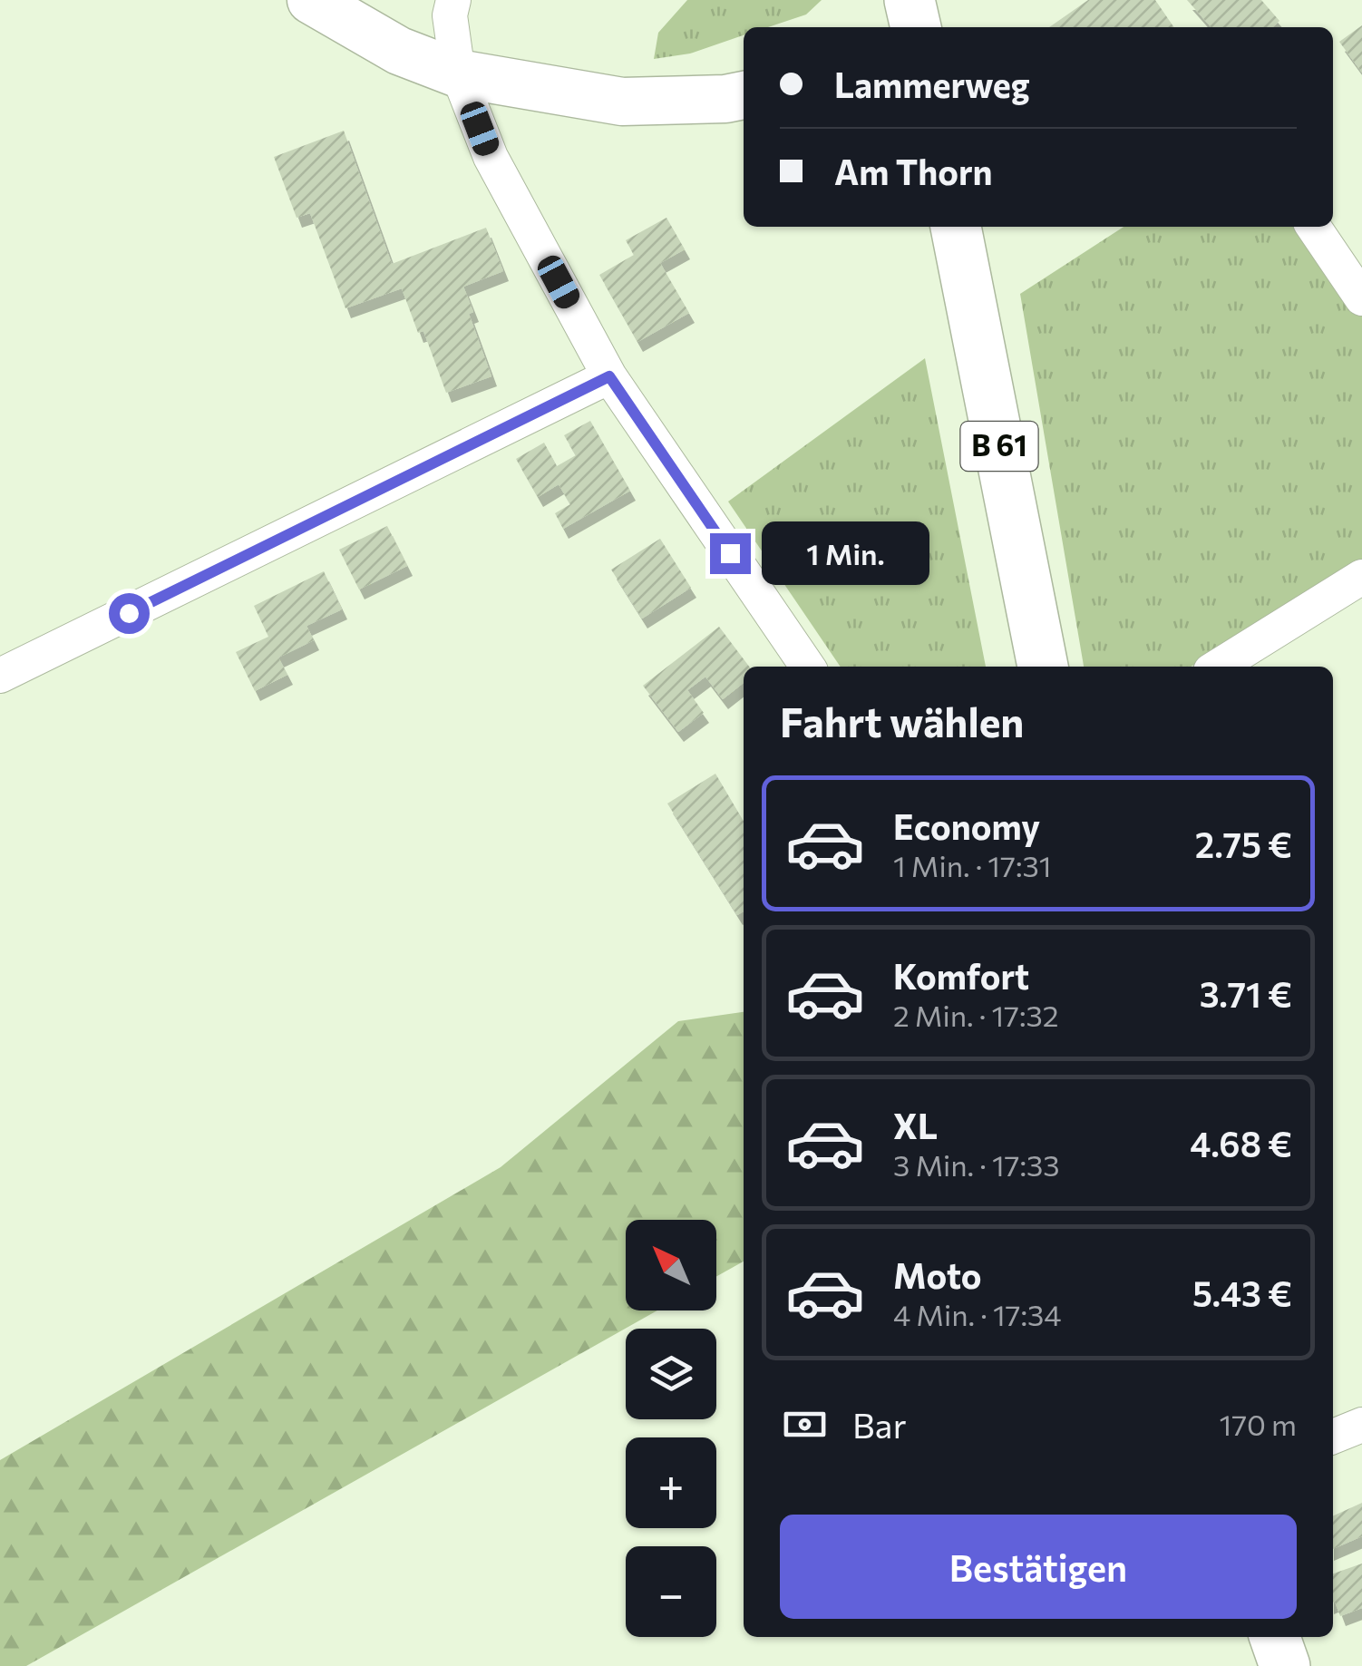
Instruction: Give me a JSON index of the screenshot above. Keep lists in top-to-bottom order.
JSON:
{
  "streets": {
    "main road": ["B 61"]
  },
  "north": "top left",
  "page": {
    "banner": ["Lammerweg", "Am Thorn"],
    "bubble": "1 Min.",
    "heading": "Fahrt wählen",
    "list": [
      {
        "name": "Economy",
        "note": "1 Min. · 17:31",
        "value": "2.75 €"
      },
      {
        "name": "Komfort",
        "note": "2 Min. · 17:32",
        "value": "3.71 €"
      },
      {
        "name": "XL",
        "note": "3 Min. · 17:33",
        "value": "4.68 €"
      },
      {
        "name": "Moto",
        "note": "4 Min. · 17:34",
        "value": "5.43 €"
      }
    ],
    "map_buttons": ["+", "−"],
    "pay": ["Bar", "170 m"],
    "buttons": "Bestätigen"
  }
}
